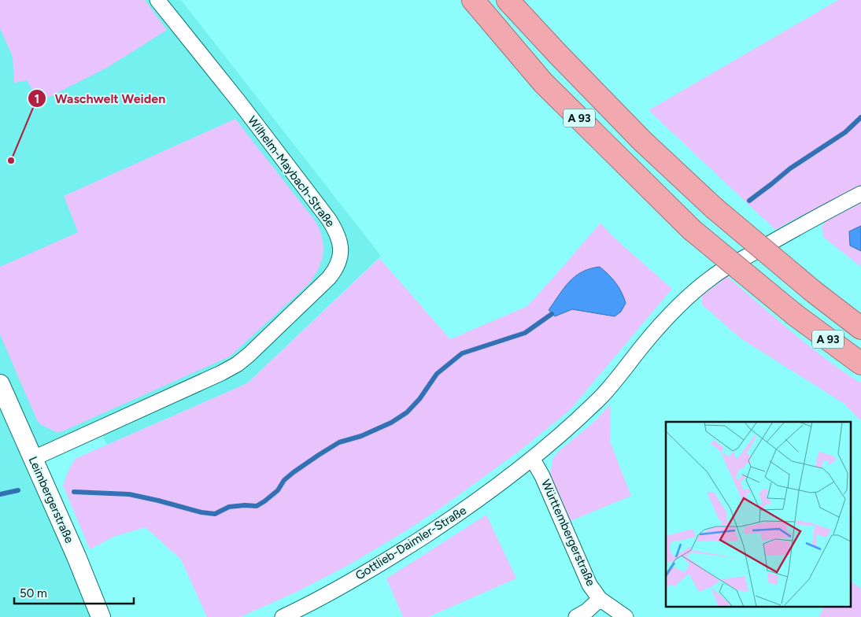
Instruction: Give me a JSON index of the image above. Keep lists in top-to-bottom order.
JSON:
{
  "streets": {
    "highway": ["A 93"],
    "street": [
      "Wilhelm-Maybach-Straße",
      "Leimbergerstraße",
      "Württembergerstraße",
      "Gottlieb-Daimler-Straße"
    ]
  },
  "crossings": [
    ["Wilhelm-Maybach-Straße", "Leimbergerstraße"],
    ["Württembergerstraße", "Gottlieb-Daimler-Straße"]
  ],
  "places": ["Waschwelt Weiden"],
  "scale_bar": "50 m"
}
